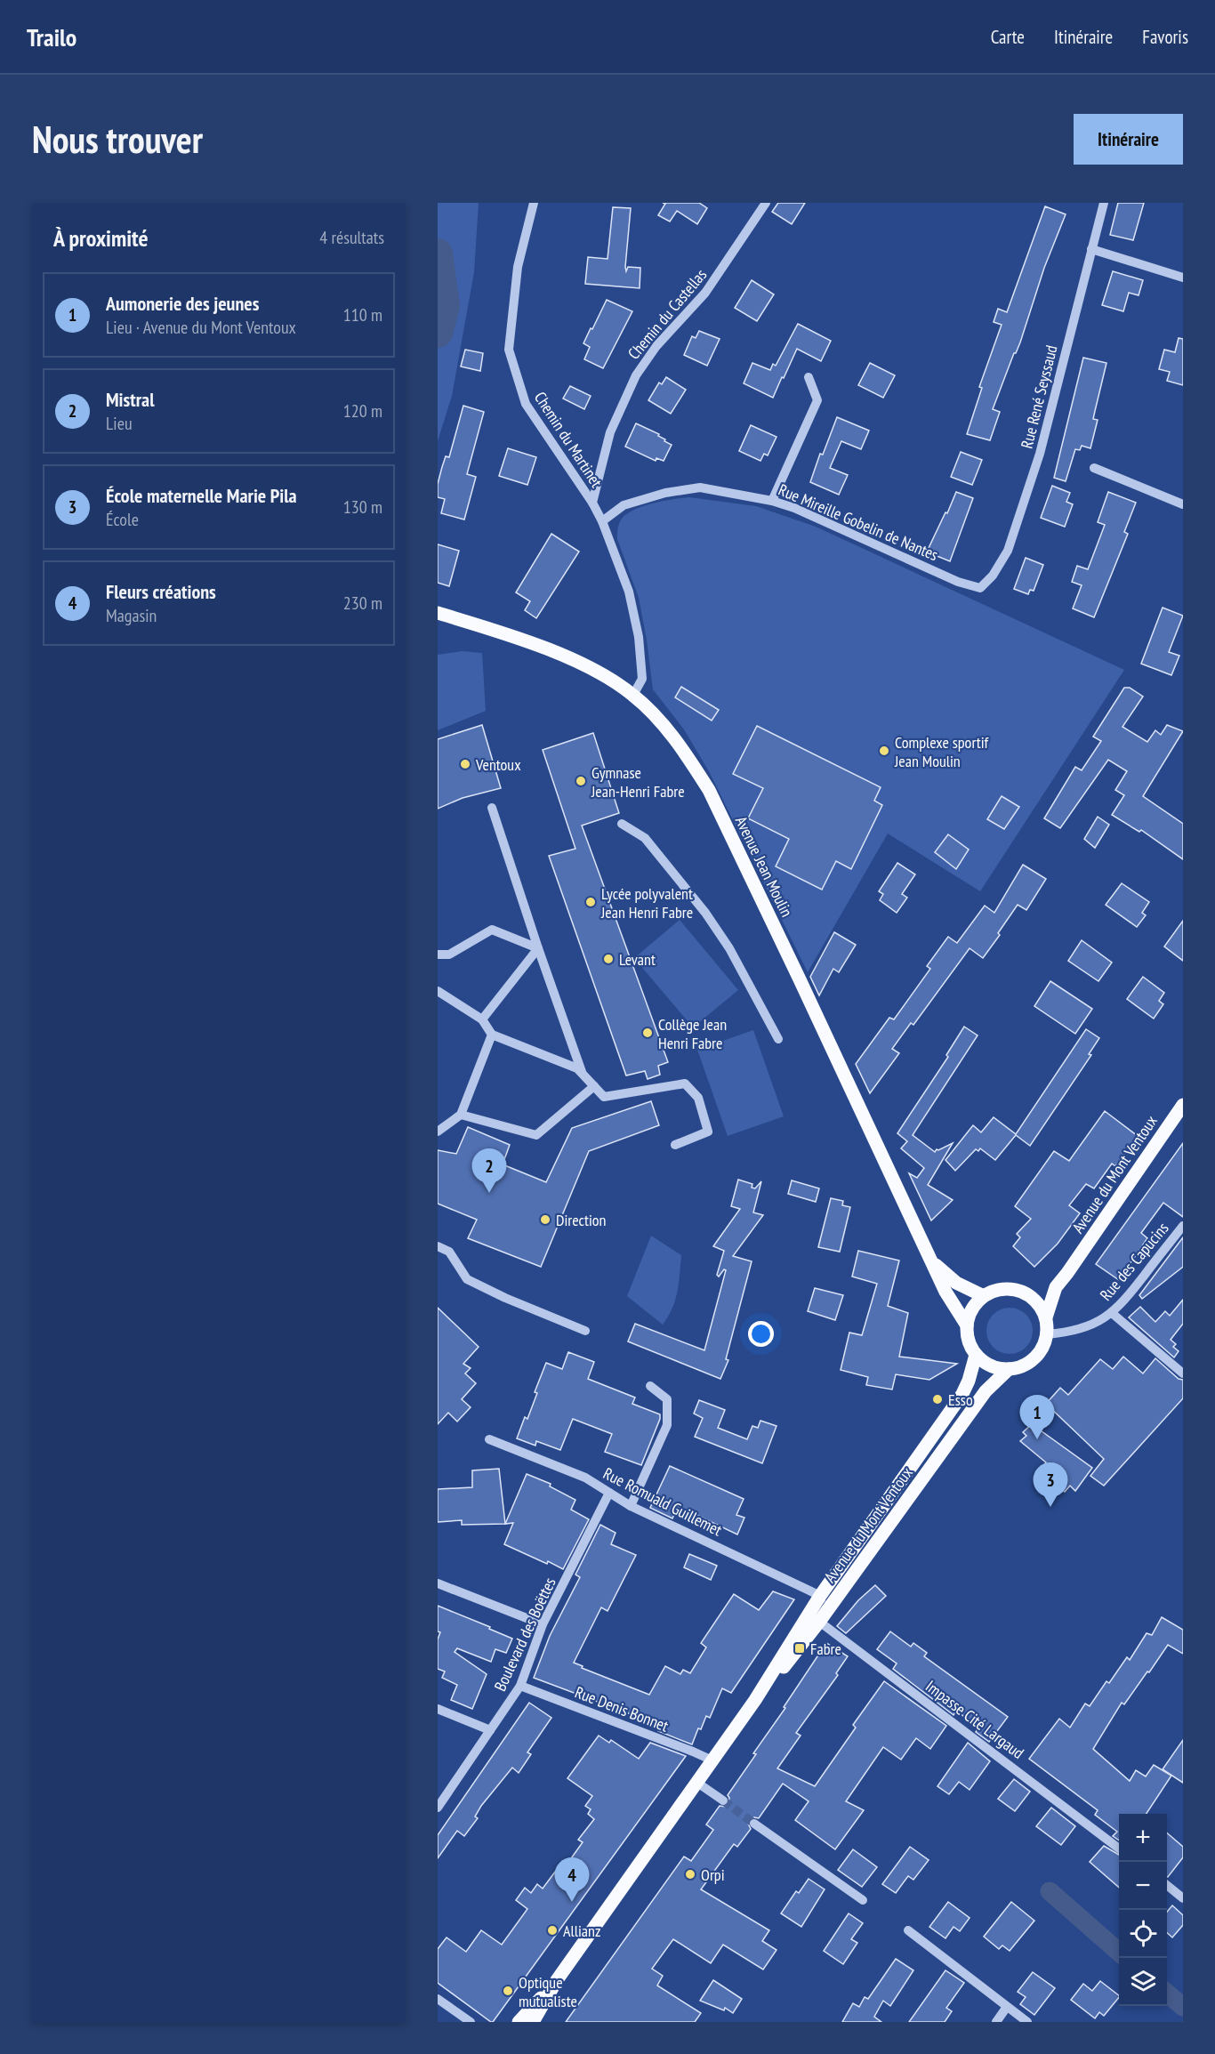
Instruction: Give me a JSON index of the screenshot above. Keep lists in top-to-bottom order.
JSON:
{
  "streets": {
    "main road": ["Avenue Jean Moulin", "Avenue du Mont Ventoux"],
    "street": [
      "Chemin du Castellas",
      "Rue René Seyssaud",
      "Chemin du Martinet",
      "Rue Mireille Gobelin de Nantes",
      "Rue des Capucins",
      "Rue Romuald Guillemet",
      "Boulevard des Boëttes",
      "Rue Denis Bonnet",
      "Impasse Cité Largaud"
    ]
  },
  "crossings": [
    ["Chemin du Castellas", "Chemin du Martinet"],
    ["Rue René Seyssaud", "Rue Mireille Gobelin de Nantes"],
    ["Avenue Jean Moulin", "Avenue du Mont Ventoux"],
    ["Avenue Jean Moulin", "Rue des Capucins"],
    ["Avenue du Mont Ventoux", "Rue des Capucins"],
    ["Avenue du Mont Ventoux", "Rue Romuald Guillemet"],
    ["Avenue du Mont Ventoux", "Rue Denis Bonnet"],
    ["Avenue du Mont Ventoux", "Impasse Cité Largaud"],
    ["Rue Romuald Guillemet", "Boulevard des Boëttes"],
    ["Boulevard des Boëttes", "Rue Denis Bonnet"]
  ],
  "places": {
    "other": [
      "Complexe sportif Jean Moulin",
      "Ventoux",
      "Gymnase Jean-Henri Fabre",
      "Lycée polyvalent Jean Henri Fabre",
      "Levant",
      "Collège Jean Henri Fabre",
      "Direction",
      "Esso",
      "Orpi",
      "Allianz",
      "Optique mutualiste"
    ],
    "transit": ["Fabre"]
  },
  "page": {
    "header": "Trailo",
    "nav": ["Carte", "Itinéraire", "Favoris"],
    "buttons": "Itinéraire",
    "title": "Nous trouver",
    "heading": ["À proximité", "4 résultats"],
    "list": [
      {
        "mark": "1",
        "name": "Aumonerie des jeunes",
        "note": "Lieu · Avenue du Mont Ventoux",
        "value": "110 m"
      },
      {
        "mark": "2",
        "name": "Mistral",
        "note": "Lieu",
        "value": "120 m"
      },
      {
        "mark": "3",
        "name": "École maternelle Marie Pila",
        "note": "École",
        "value": "130 m"
      },
      {
        "mark": "4",
        "name": "Fleurs créations",
        "note": "Magasin",
        "value": "230 m"
      }
    ],
    "pins": [
      "2",
      "1",
      "3",
      "4"
    ],
    "map_buttons": ["+", "−"]
  }
}
